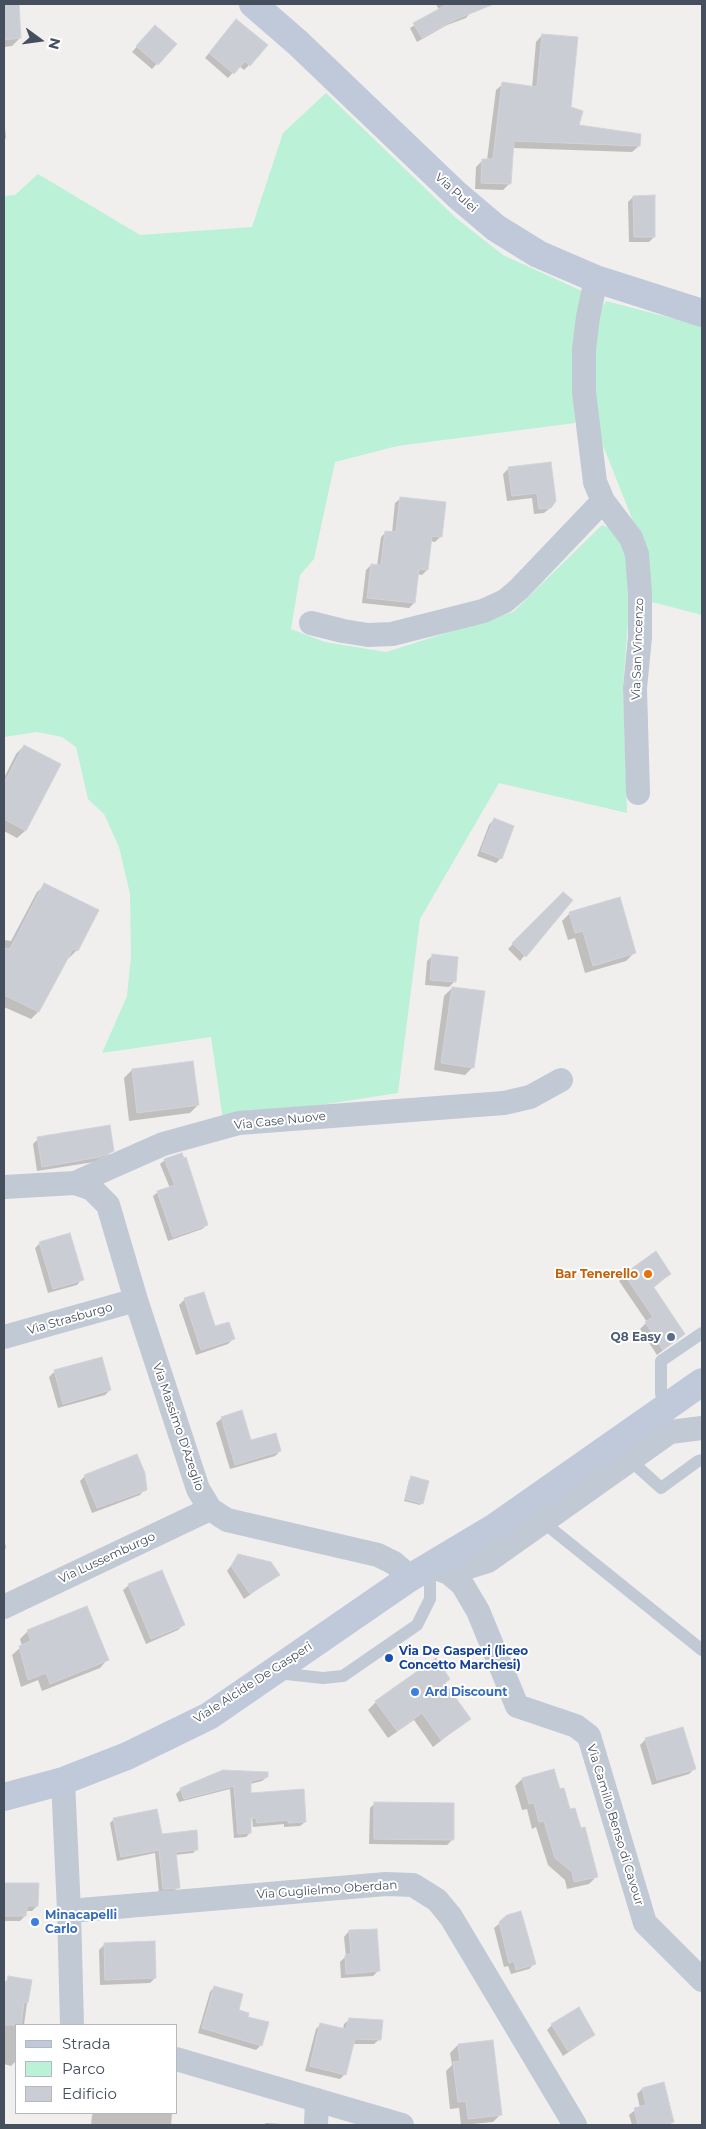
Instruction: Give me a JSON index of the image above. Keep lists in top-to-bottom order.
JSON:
{
  "streets": {
    "main road": ["Via Pulei", "Viale Alcide De Gasperi"],
    "street": [
      "Via San Vincenzo",
      "Via Case Nuove",
      "Via Strasburgo",
      "Via Massimo D'Azeglio",
      "Via Lussemburgo",
      "Via Camillo Benso di Cavour",
      "Via Guglielmo Oberdan"
    ]
  },
  "crossings": [
    ["Via Pulei", "Via San Vincenzo"],
    ["Via Case Nuove", "Via Massimo D'Azeglio"],
    ["Via Strasburgo", "Via Massimo D'Azeglio"],
    ["Via Massimo D'Azeglio", "Via Lussemburgo"],
    ["Viale Alcide De Gasperi", "Via Camillo Benso di Cavour"]
  ],
  "places": [
    "Bar Tenerello",
    "Q8 Easy",
    "Via De Gasperi (liceo Concetto Marchesi)",
    "Ard Discount",
    "Minacapelli Carlo"
  ],
  "legend": ["Strada", "Parco", "Edificio"],
  "north": "right"
}
